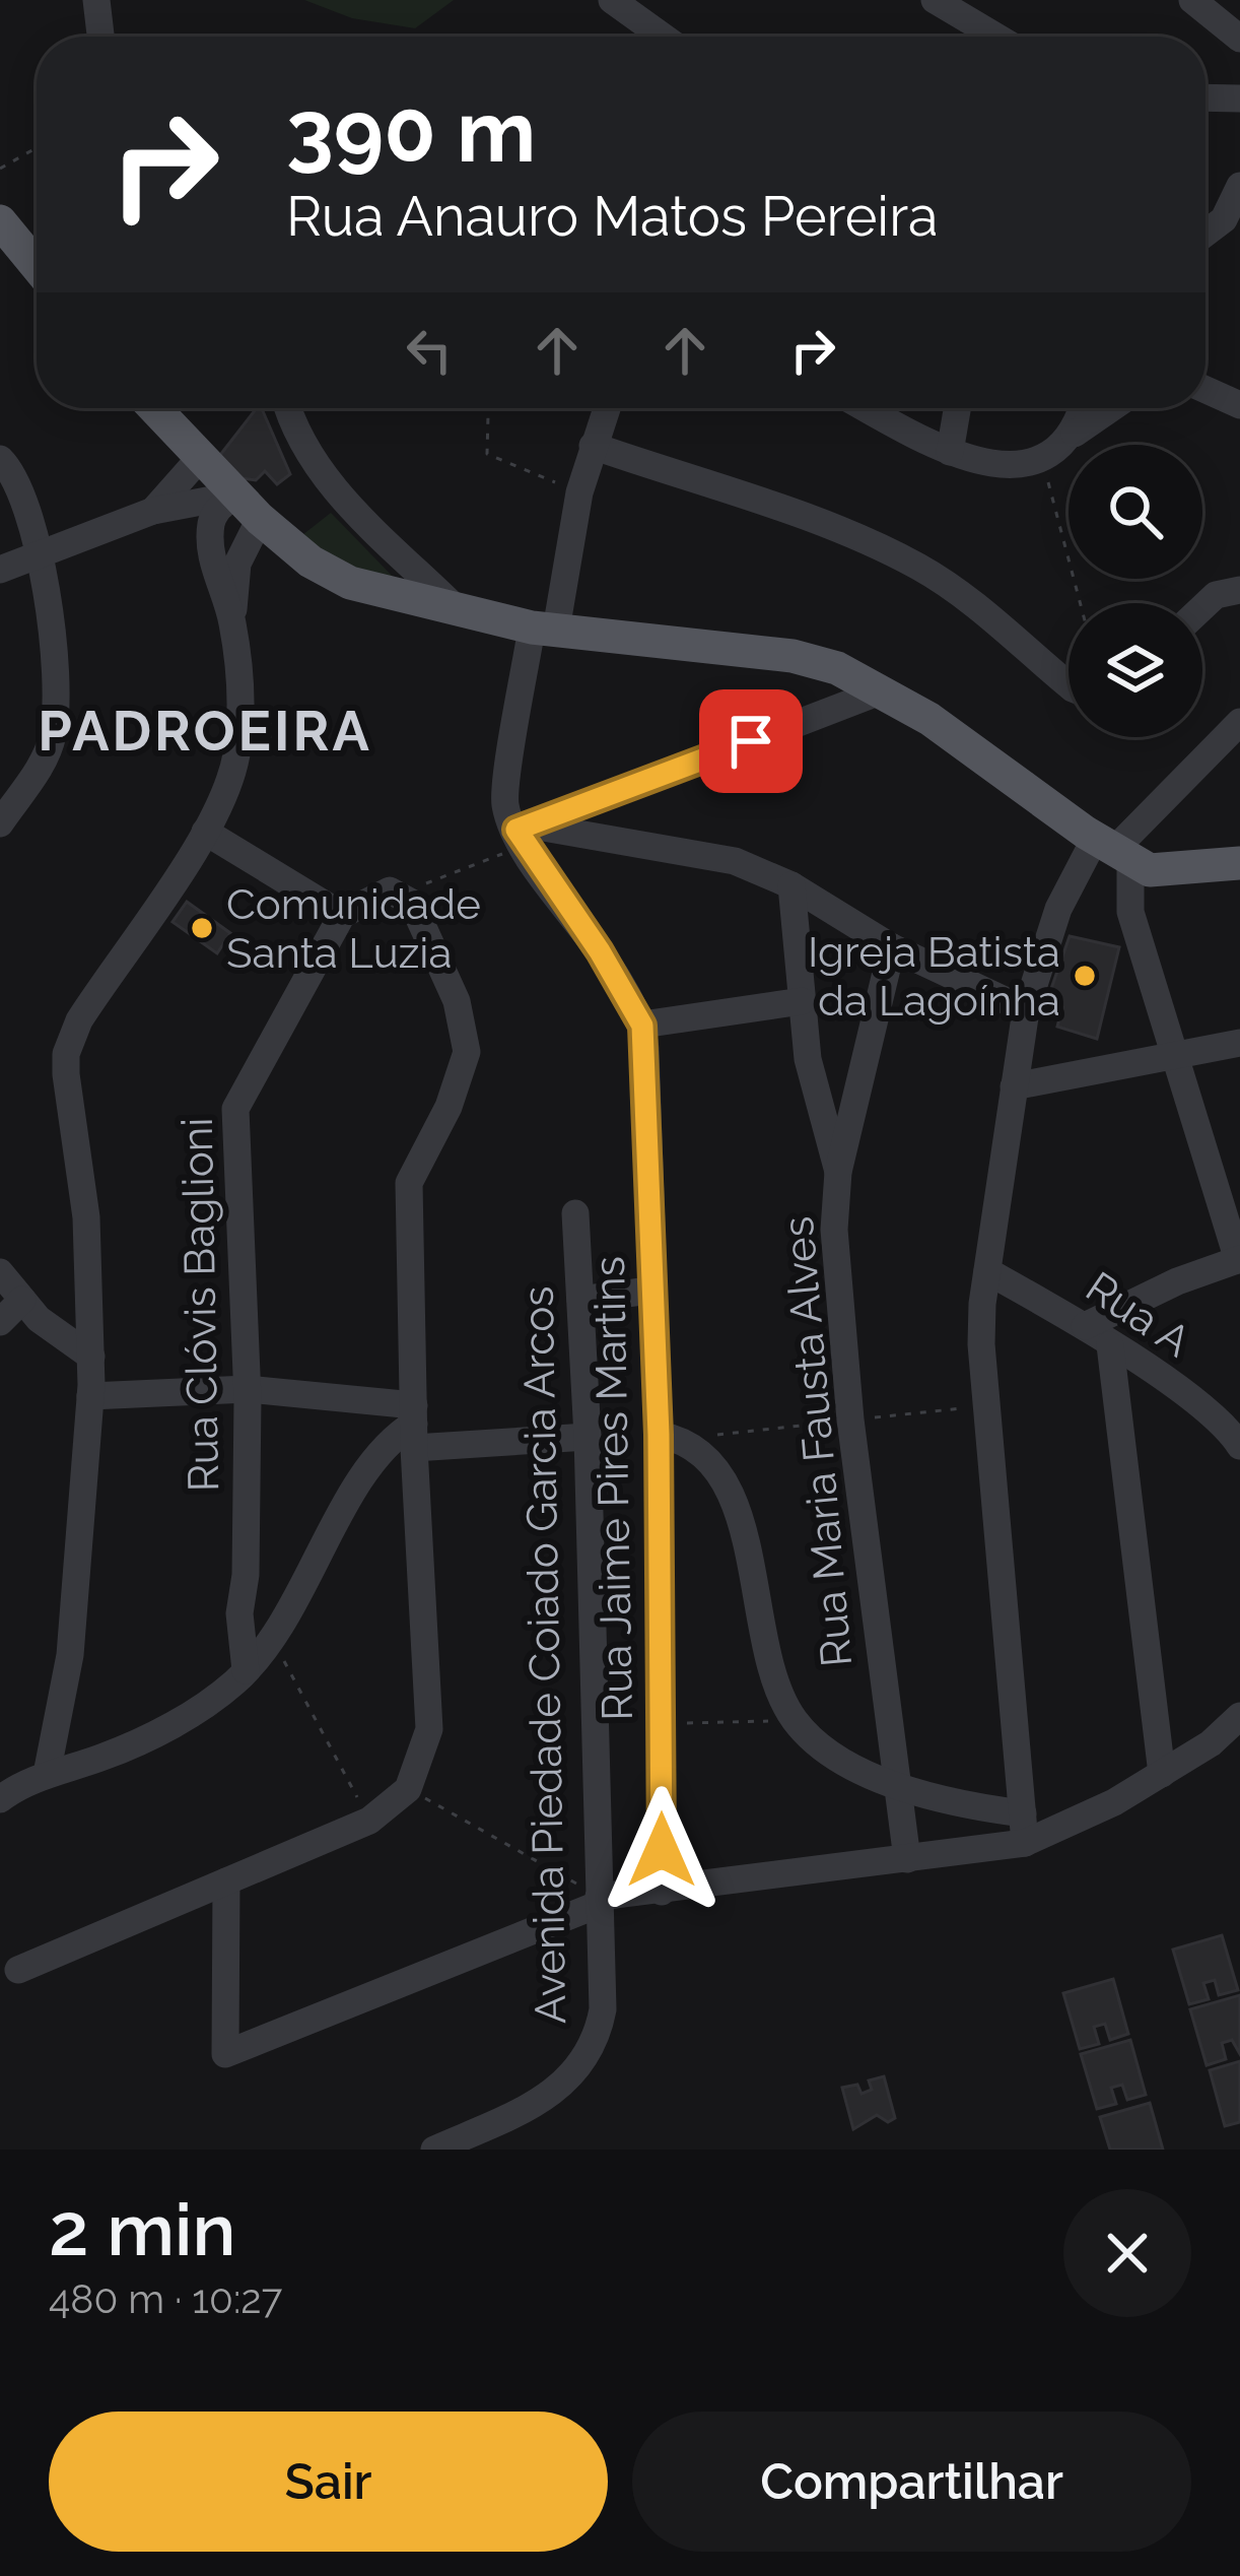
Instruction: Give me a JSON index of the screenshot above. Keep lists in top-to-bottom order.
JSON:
{
  "streets": {
    "street": [
      "Rua Clóvis Baglioni",
      "Rua A",
      "Rua Maria Fausta Alves",
      "Rua Jaime Pires Martins",
      "Avenida Piedade Coiado Garcia Arcos"
    ]
  },
  "districts": ["PADROEIRA"],
  "places": ["Comunidade Santa Luzia", "Igreja Batista da Lagoínha"],
  "page": {
    "turn": ["390 m", "Rua Anauro Matos Pereira"],
    "heading": ["2 min", "480 m · 10:27"],
    "buttons": ["Sair", "Compartilhar"]
  }
}
